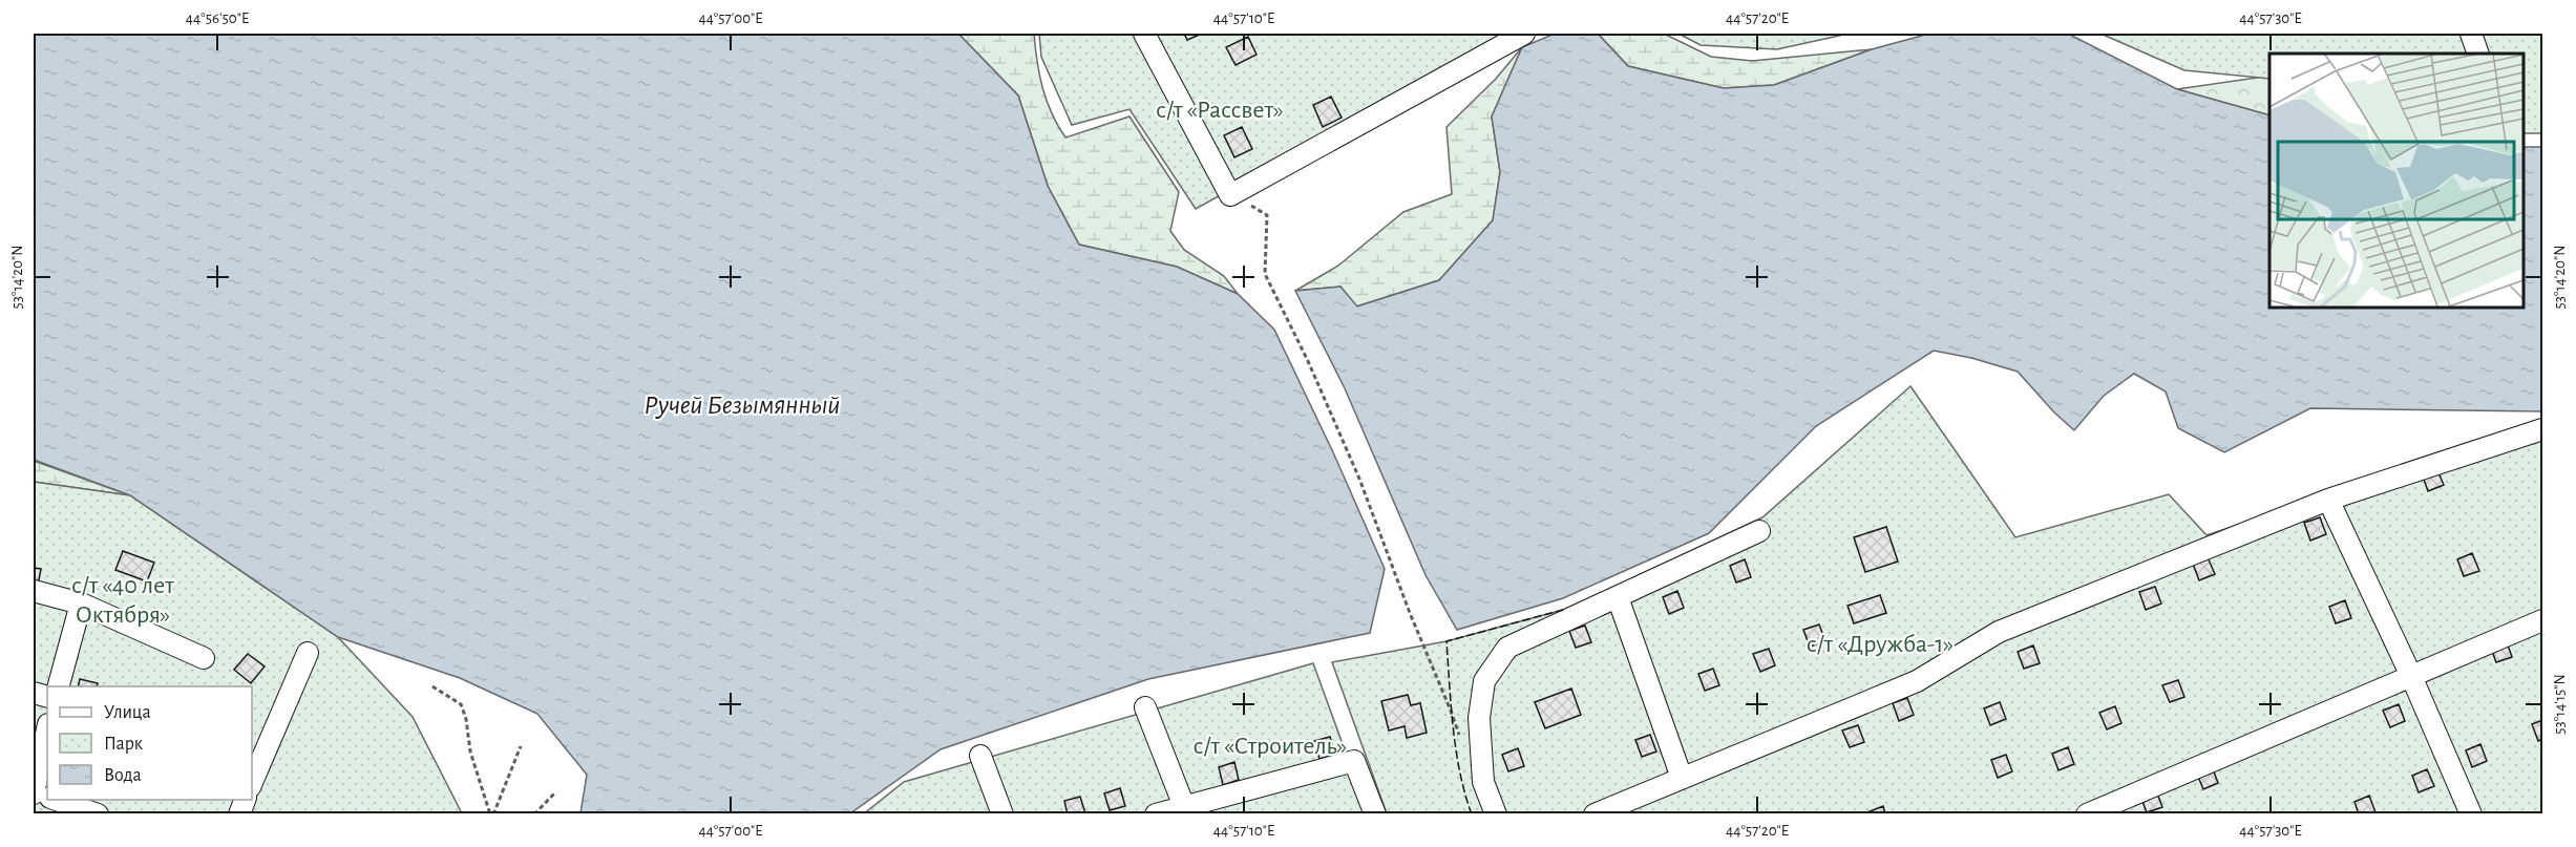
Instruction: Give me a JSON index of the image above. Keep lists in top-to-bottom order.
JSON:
{
  "water": ["Ручей Безымянный"],
  "parks": [
    "с/т «Рассвет»",
    "с/т «40 лет Октября»",
    "с/т «Дружба-1»",
    "с/т «Строитель»"
  ],
  "legend": ["Улица", "Парк", "Вода"],
  "coordinates": [
    "44°56'50\"E",
    "44°57'00\"E",
    "44°57'10\"E",
    "44°57'20\"E",
    "44°57'30\"E",
    "53°14'20\"N",
    "53°14'15\"N"
  ]
}
